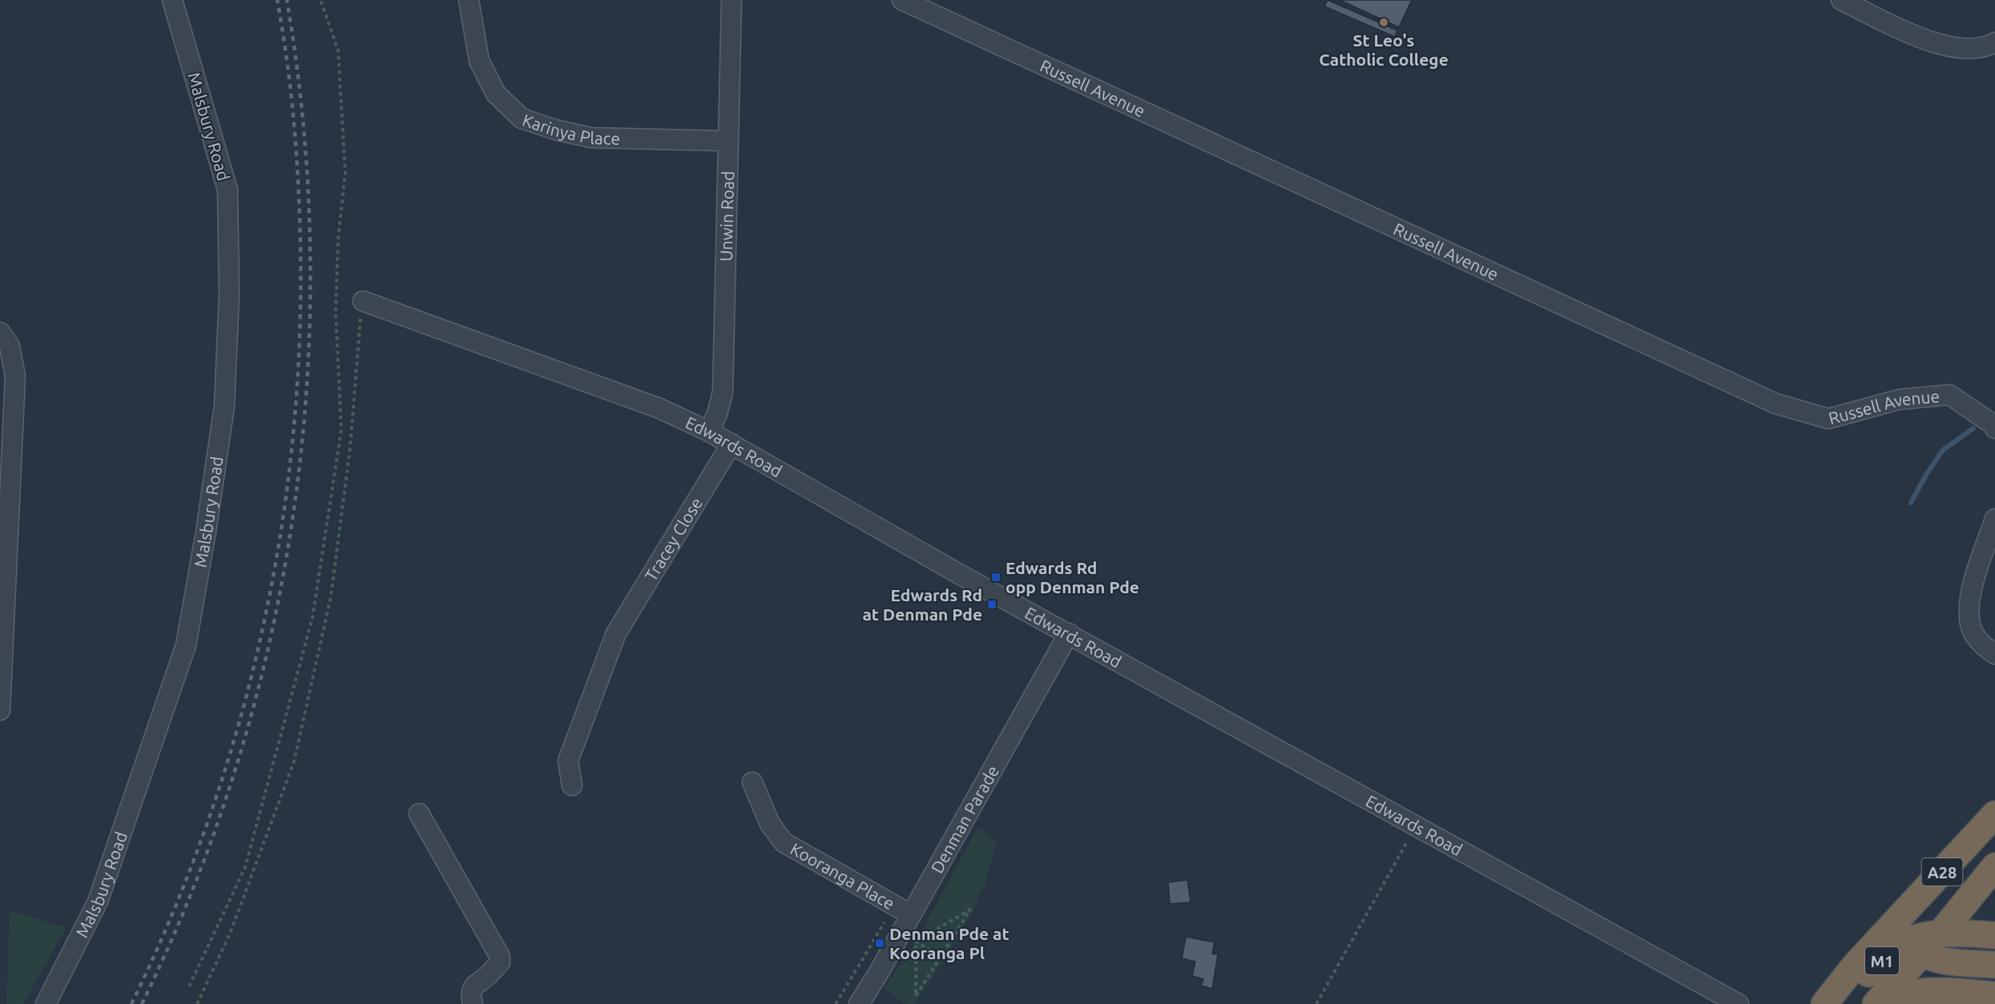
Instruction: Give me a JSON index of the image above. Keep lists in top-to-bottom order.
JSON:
{
  "streets": {
    "highway": ["A28", "M1"],
    "street": [
      "Russell Avenue",
      "Karinya Place",
      "Malsbury Road",
      "Unwin Road",
      "Edwards Road",
      "Tracey Close",
      "Denman Parade",
      "Kooranga Place"
    ]
  },
  "crossings": [
    ["Karinya Place", "Unwin Road"],
    ["Unwin Road", "Edwards Road"],
    ["Edwards Road", "Tracey Close"],
    ["Edwards Road", "Denman Parade"],
    ["Denman Parade", "Kooranga Place"],
    ["A28", "M1"]
  ],
  "places": {
    "other": ["St Leo's Catholic College"],
    "transit": ["Edwards Rd opp Denman Pde", "Edwards Rd at Denman Pde", "Denman Pde at Kooranga Pl"]
  }
}
